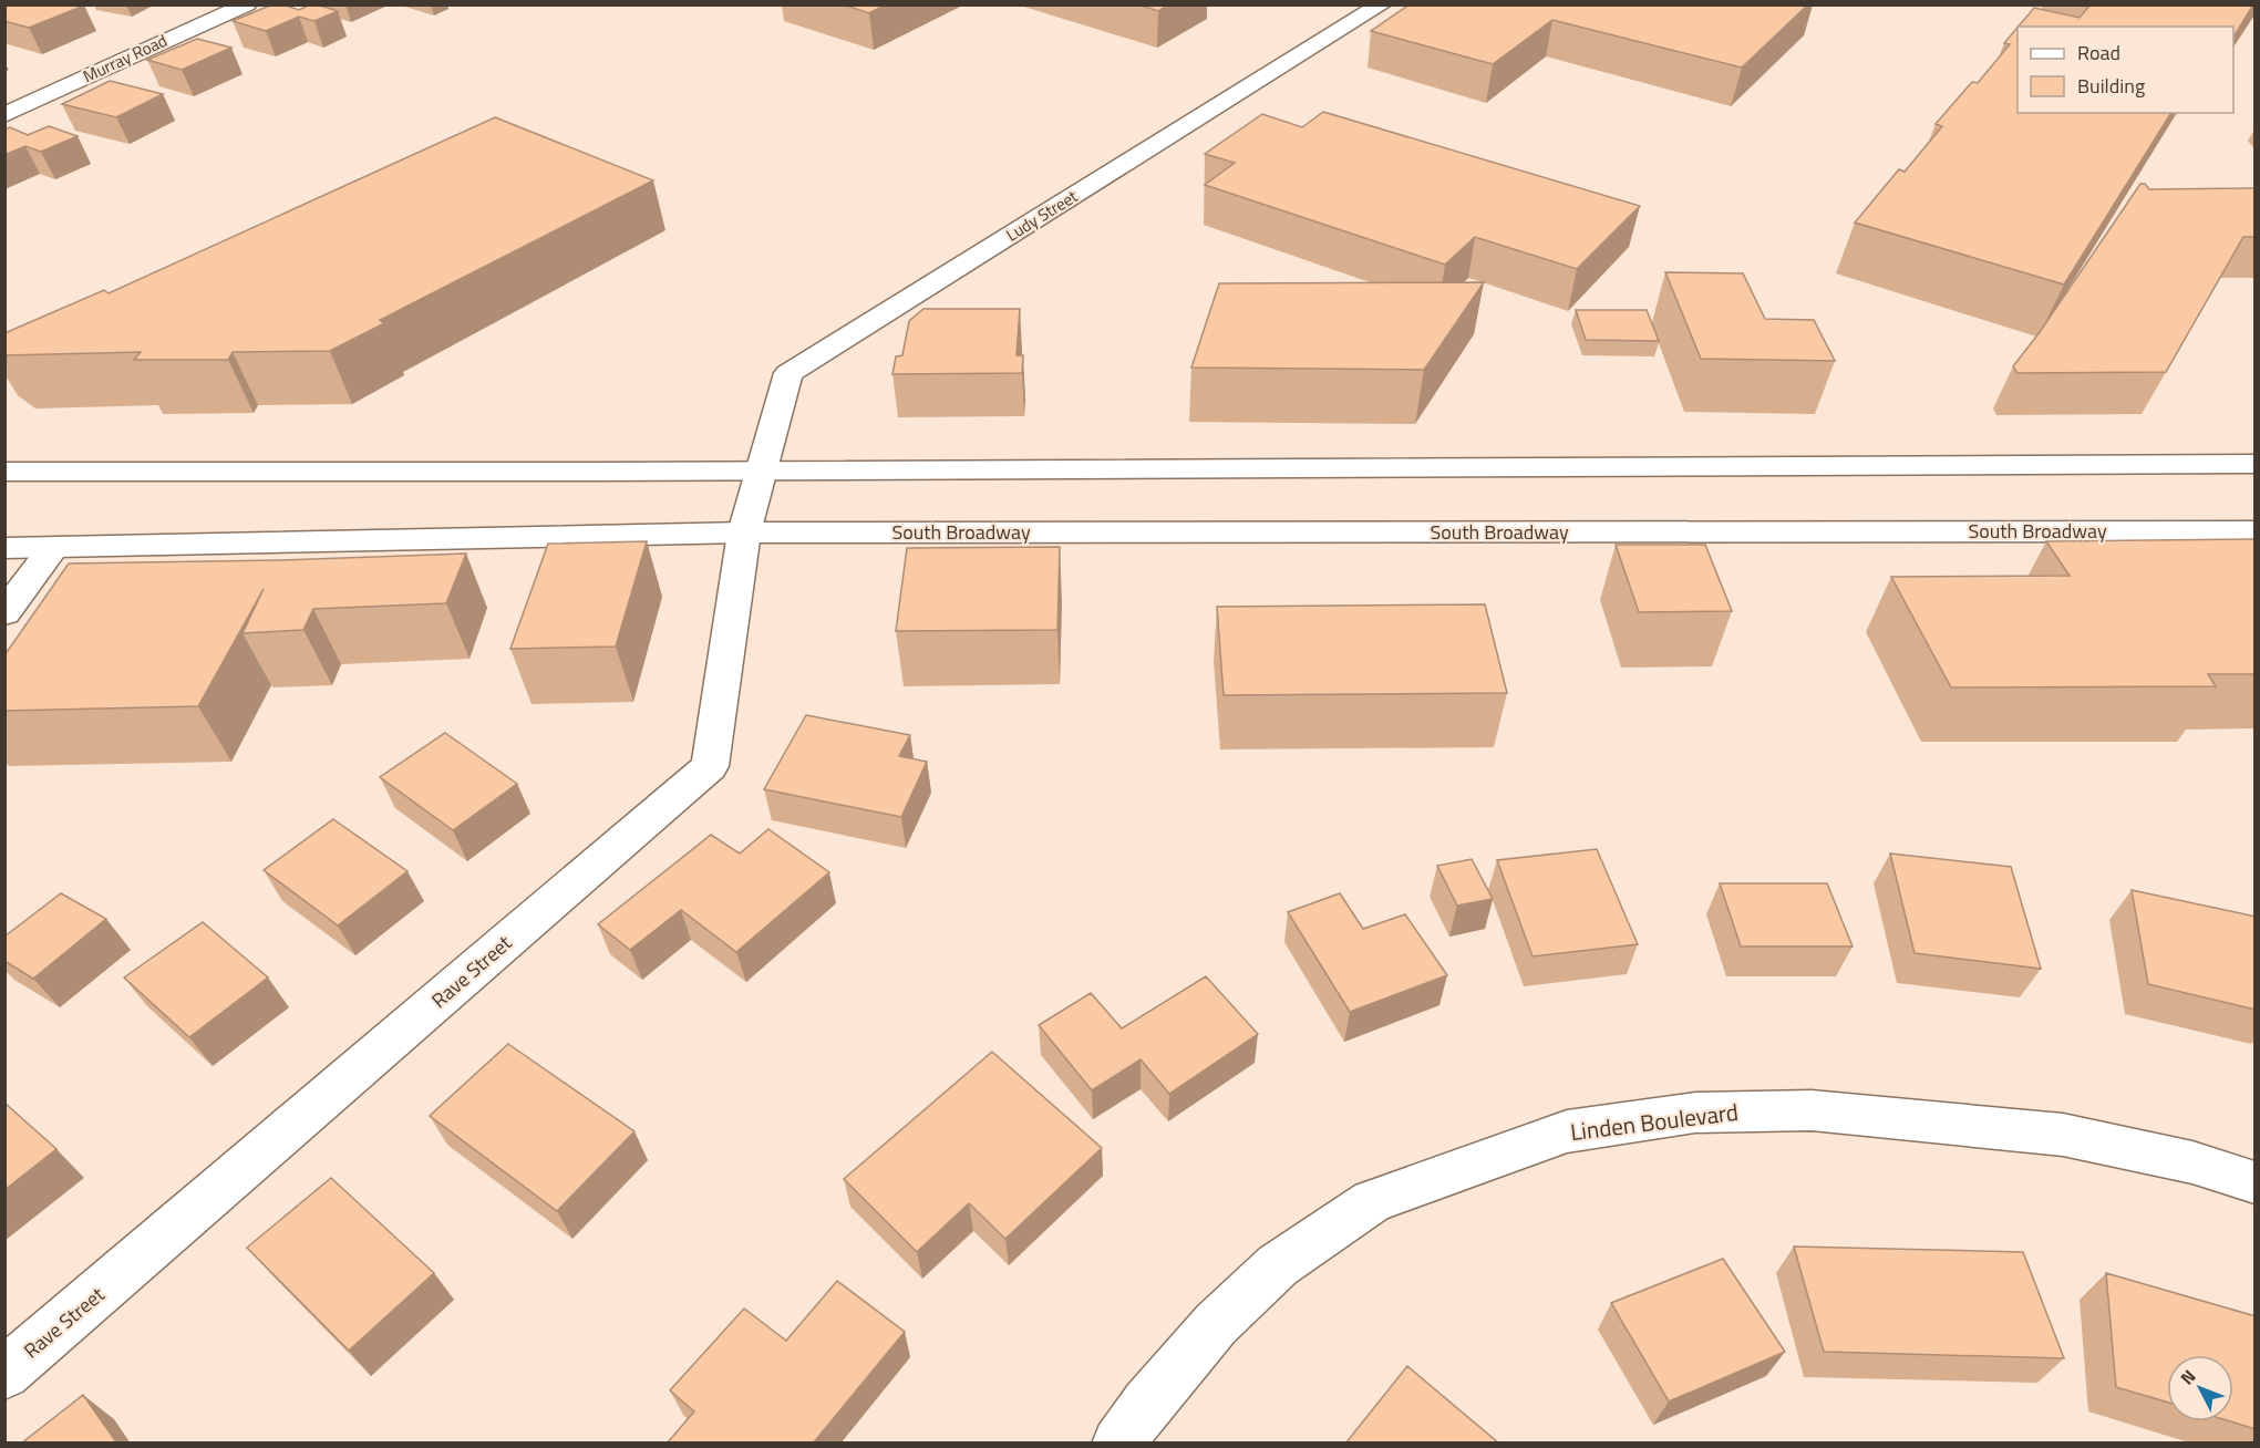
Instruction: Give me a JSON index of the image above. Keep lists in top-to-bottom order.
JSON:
{
  "streets": {
    "main road": [
      "Murray Road",
      "Ludy Street",
      "South Broadway",
      "Rave Street",
      "Linden Boulevard"
    ]
  },
  "crossings": [
    ["Ludy Street", "Rave Street"],
    ["South Broadway", "Rave Street"]
  ],
  "legend": ["Road", "Building"],
  "north": "top left"
}
